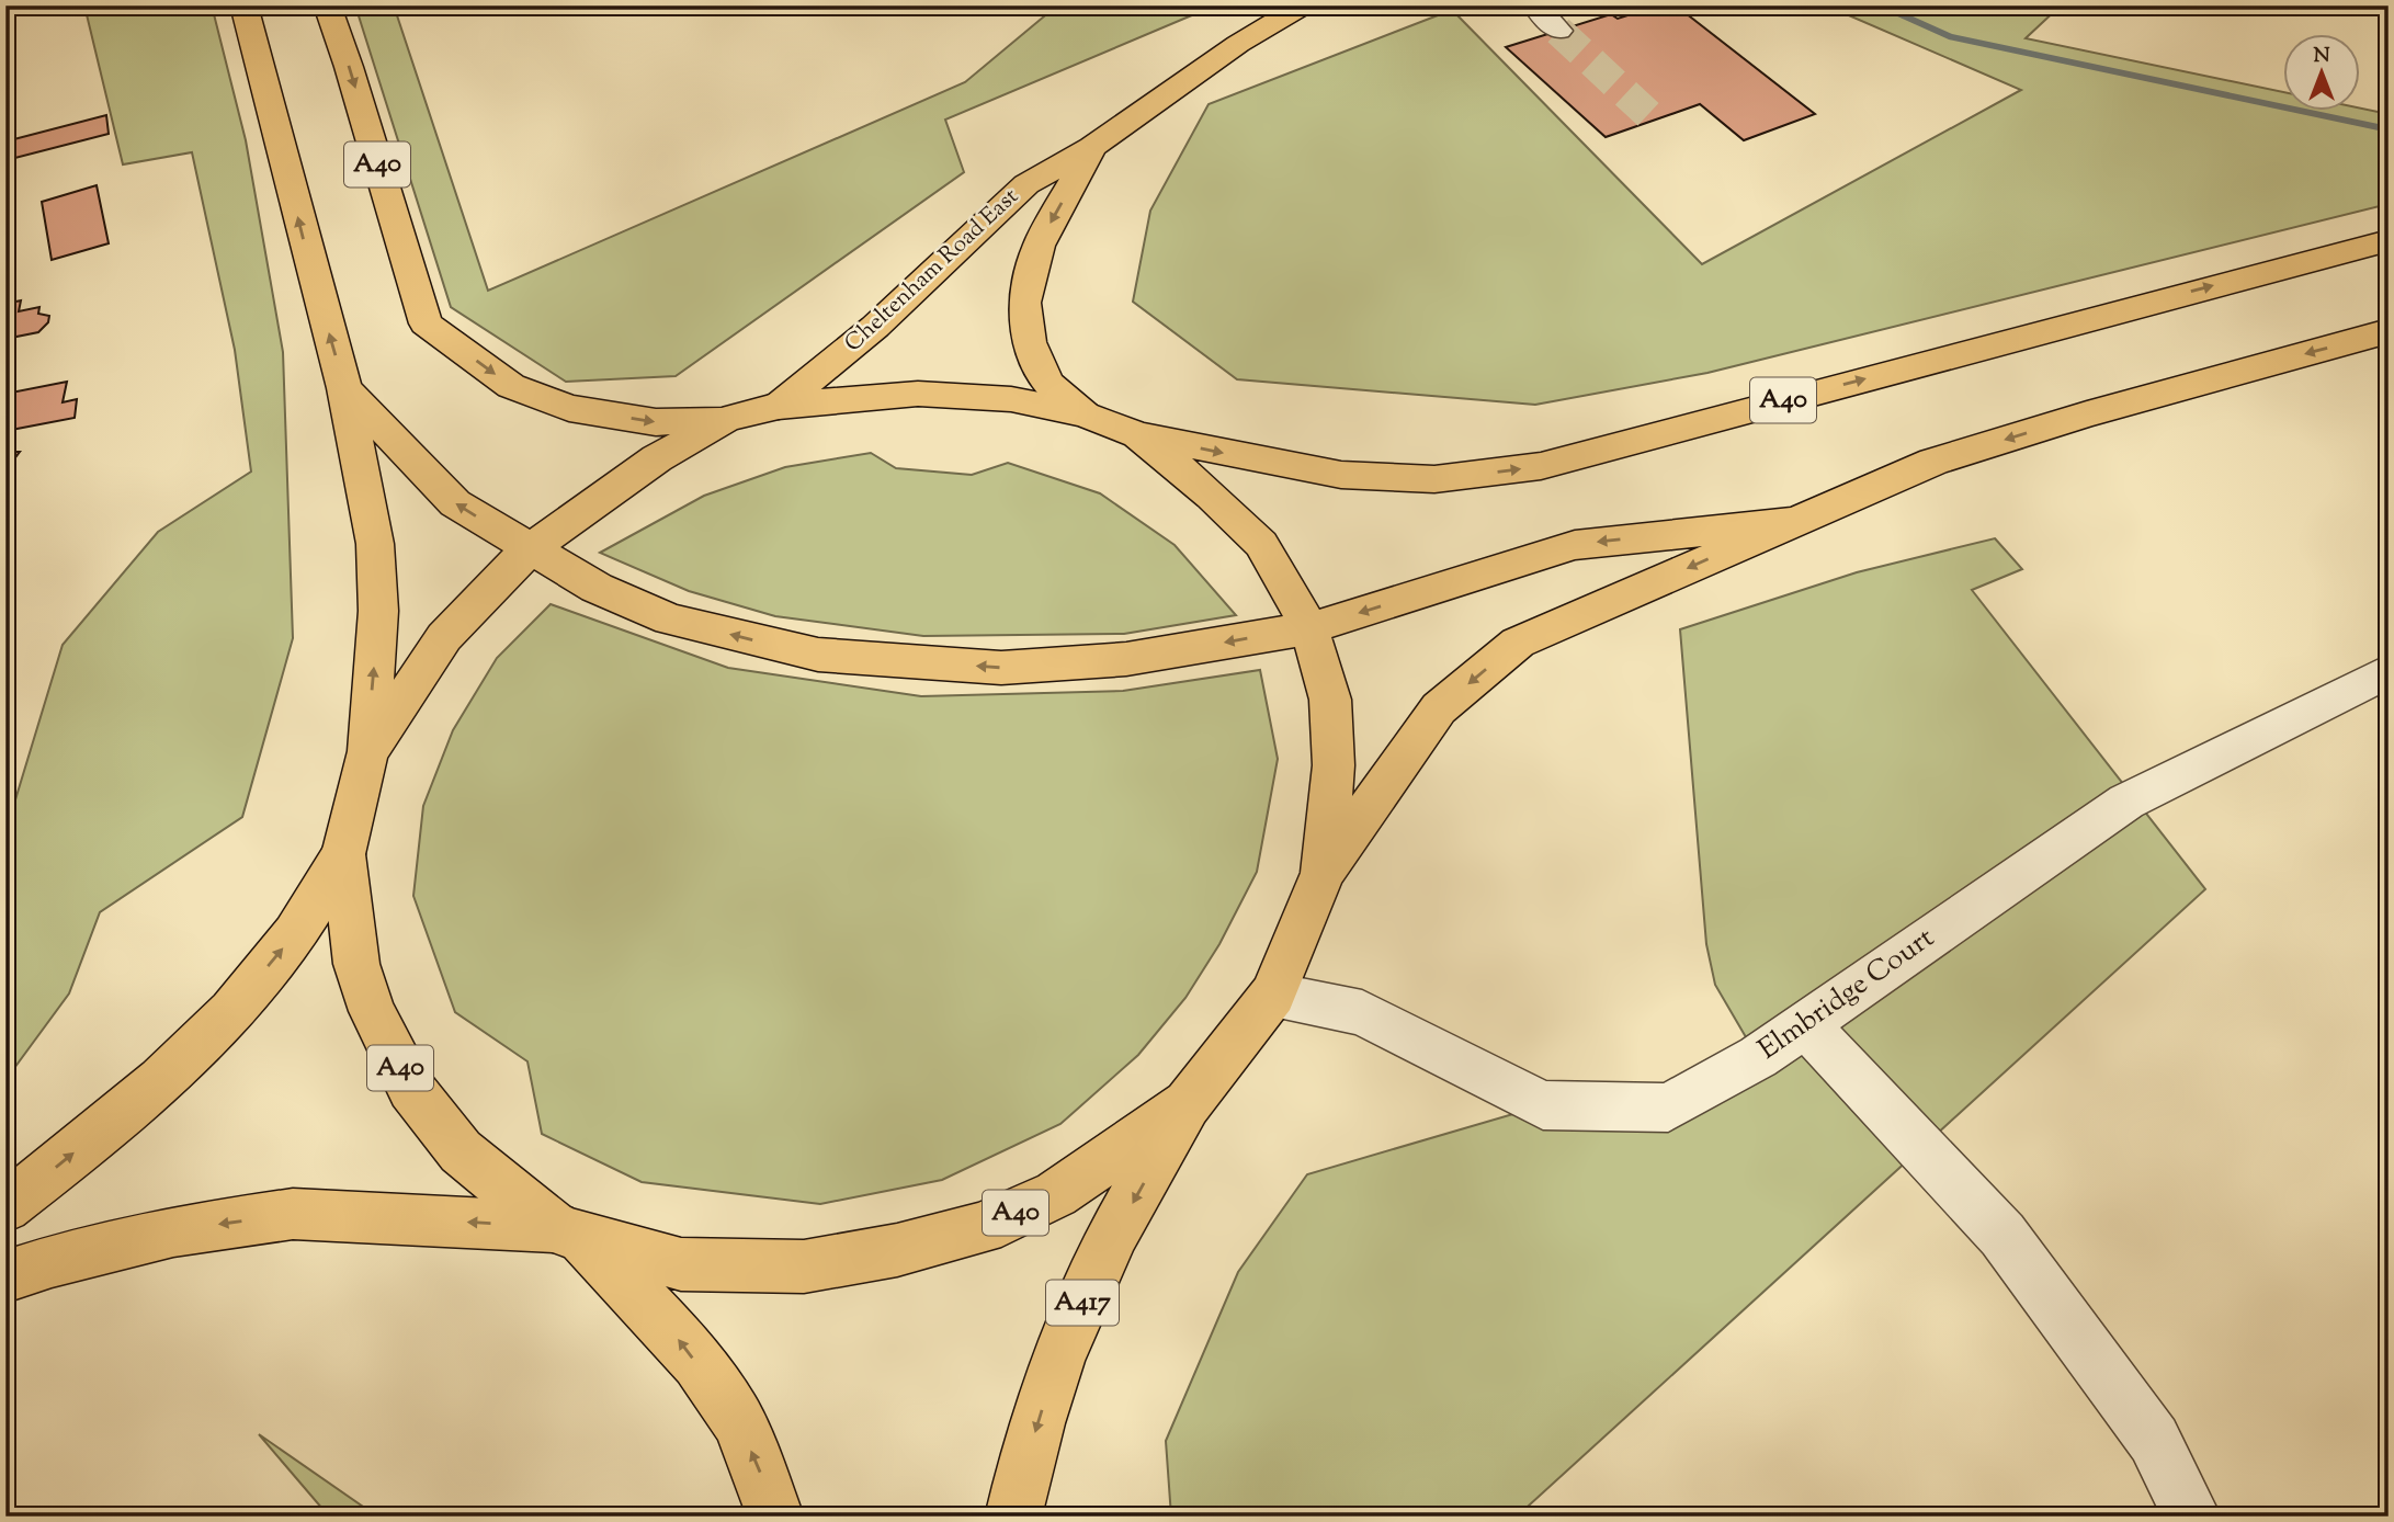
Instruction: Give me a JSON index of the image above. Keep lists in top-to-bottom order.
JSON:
{
  "streets": {
    "main road": ["A40", "Cheltenham Road East", "A417"],
    "street": ["Elmbridge Court"]
  },
  "crossings": [
    ["A40", "Cheltenham Road East"],
    ["A40", "Elmbridge Court"],
    ["A40", "A417"]
  ],
  "north": "top"
}
